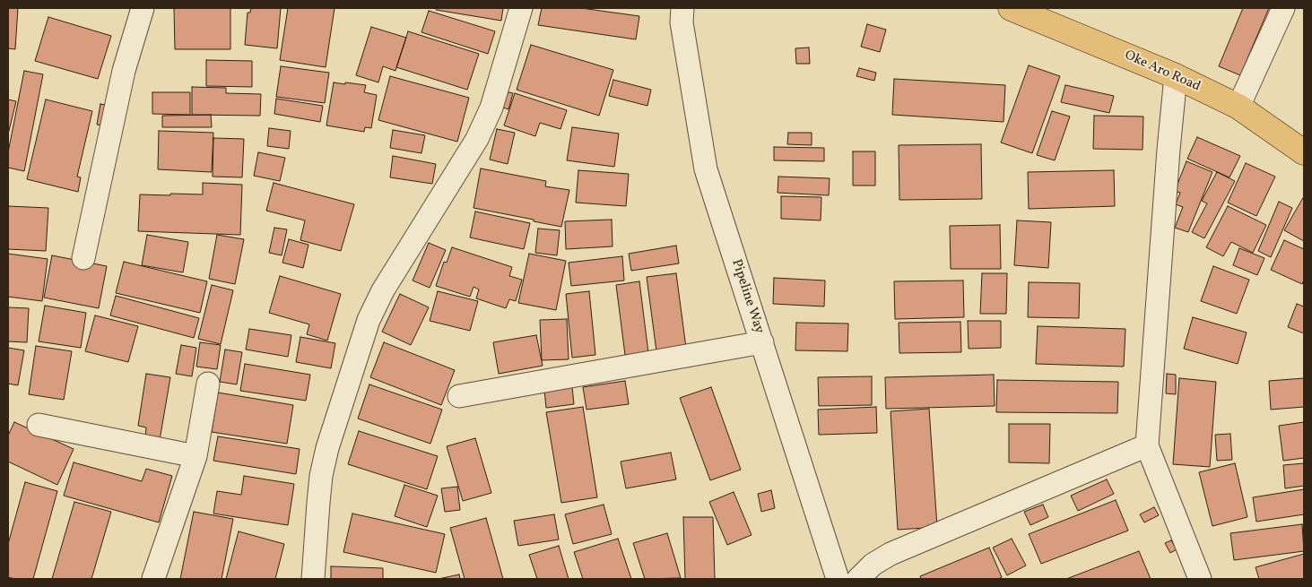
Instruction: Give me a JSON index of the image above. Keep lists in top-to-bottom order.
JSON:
{
  "streets": {
    "main road": ["Oke Aro Road"],
    "street": ["Pipeline Way"]
  }
}
